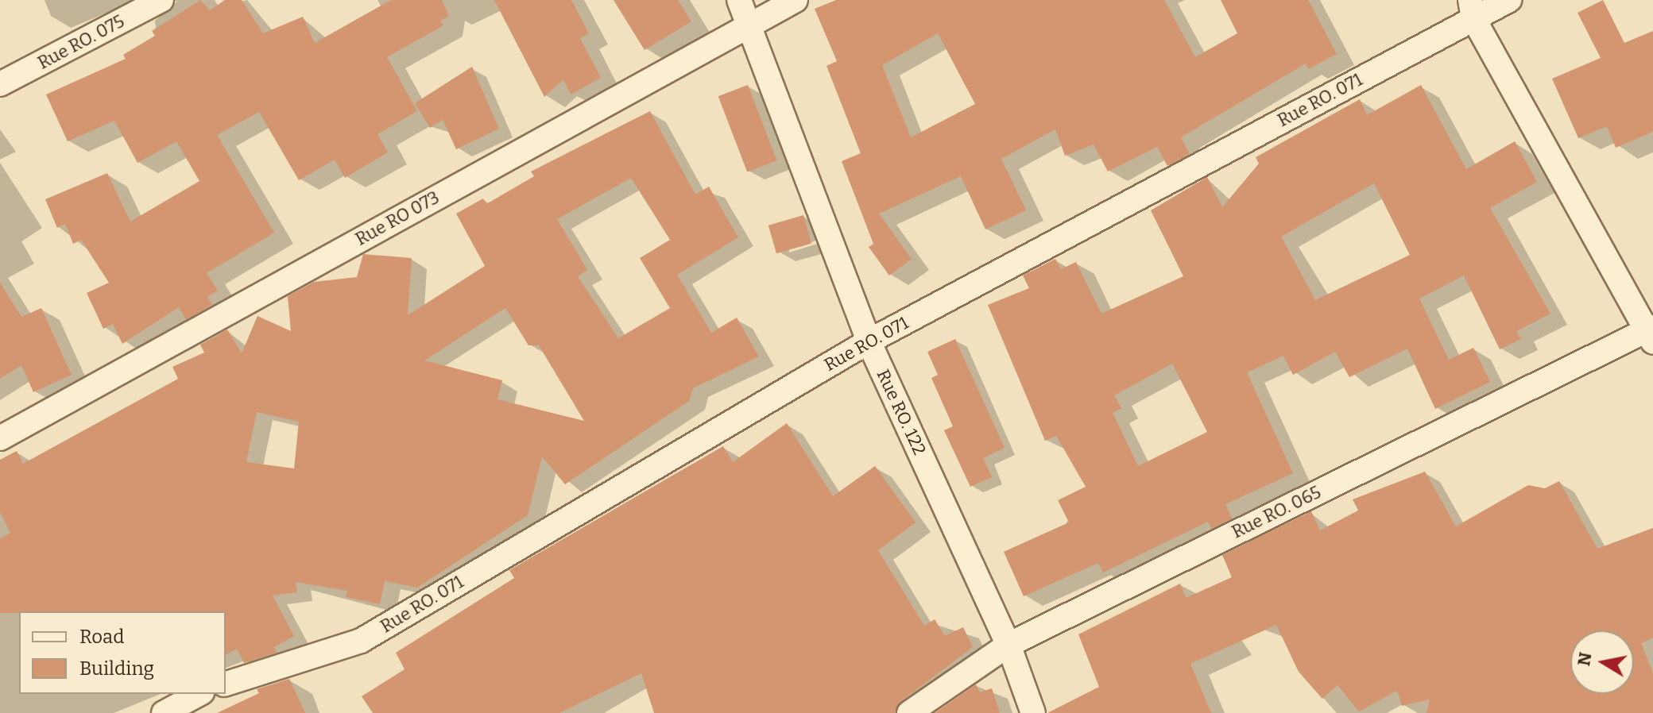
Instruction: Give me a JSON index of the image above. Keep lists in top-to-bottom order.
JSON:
{
  "streets": {
    "street": [
      "Rue RO. 075",
      "Rue RO. 071",
      "Rue RO 073",
      "Rue RO. 122",
      "Rue RO. 065"
    ]
  },
  "crossings": [
    ["Rue RO. 071", "Rue RO. 122"],
    ["Rue RO 073", "Rue RO. 122"],
    ["Rue RO. 122", "Rue RO. 065"]
  ],
  "legend": ["Road", "Building"],
  "north": "left"
}
